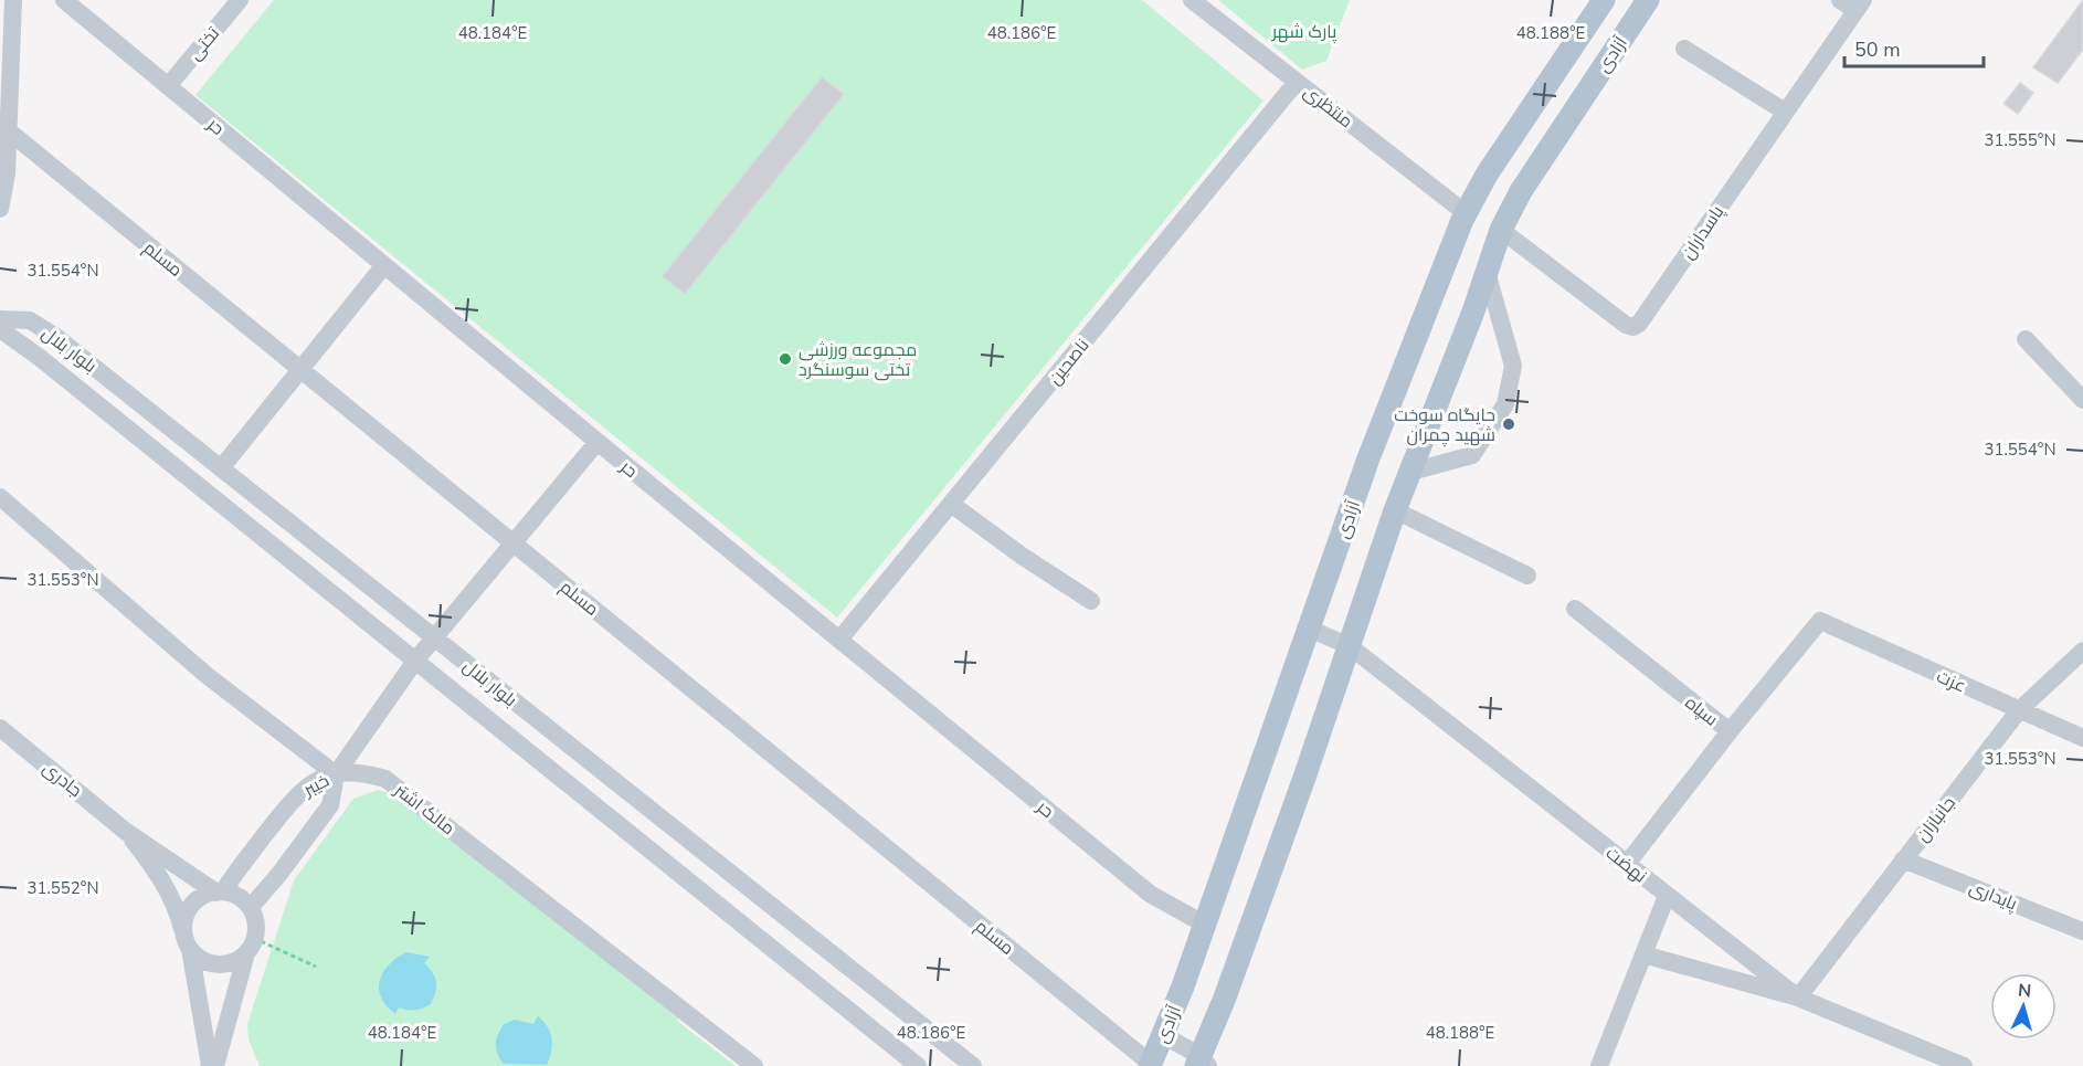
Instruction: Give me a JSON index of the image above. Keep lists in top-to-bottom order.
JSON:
{
  "streets": {
    "main road": ["آزادی"],
    "street": [
      "تختی",
      "منتظری",
      "حر",
      "پاسداران",
      "مسلم",
      "بلوار بلال",
      "ناصحین",
      "عزت",
      "سپاه",
      "جادری",
      "خیبر",
      "مالک اشتر",
      "جانبازان",
      "نهضت",
      "پایداری"
    ]
  },
  "crossings": [
    ["تختی", "حر"],
    ["آزادی", "منتظری"],
    ["آزادی", "حر"],
    ["آزادی", "پاسداران"],
    ["آزادی", "مسلم"],
    ["آزادی", "نهضت"],
    ["منتظری", "ناصحین"],
    ["حر", "ناصحین"],
    ["عزت", "سپاه"],
    ["عزت", "جانبازان"],
    ["سپاه", "نهضت"],
    ["خیبر", "مالک اشتر"],
    ["جانبازان", "نهضت"],
    ["جانبازان", "پایداری"]
  ],
  "parks": ["پارک شهر"],
  "places": ["مجموعه ورزشی تختی سوسنگرد", "جایگاه سوخت شهید چمران"],
  "scale_bar": "50 m",
  "north": "top",
  "coordinates": [
    "48.184°E",
    "48.186°E",
    "48.188°E",
    "31.555°N",
    "31.554°N",
    "31.553°N",
    "31.552°N"
  ]
}
